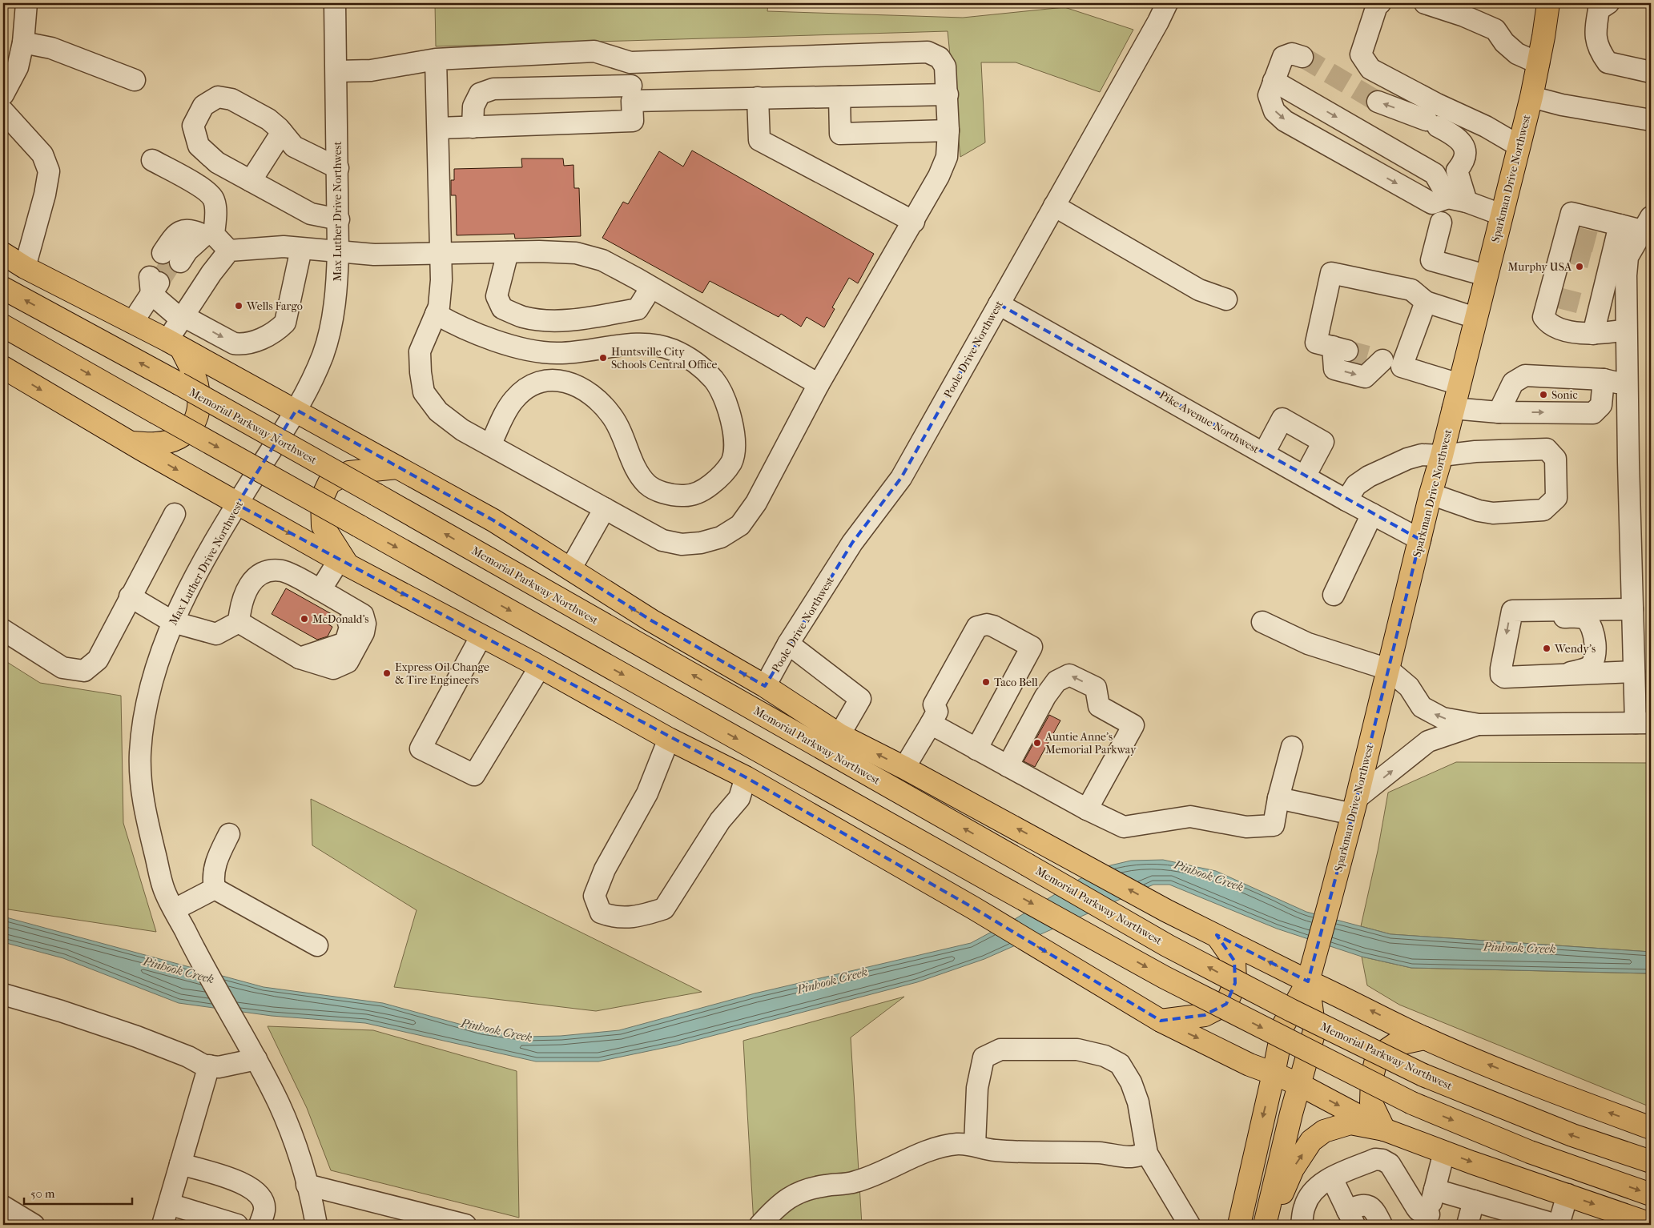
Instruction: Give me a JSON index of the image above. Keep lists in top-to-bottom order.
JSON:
{
  "streets": {
    "main road": ["Sparkman Drive Northwest", "Memorial Parkway Northwest"],
    "street": ["Max Luther Drive Northwest", "Poole Drive Northwest", "Pike Avenue Northwest"]
  },
  "crossings": [
    ["Sparkman Drive Northwest", "Pike Avenue Northwest"],
    ["Poole Drive Northwest", "Pike Avenue Northwest"]
  ],
  "water": ["Pinhook Creek"],
  "places": [
    "Murphy USA",
    "Wells Fargo",
    "Huntsville City Schools Central Office",
    "Sonic",
    "McDonald's",
    "Wendy's",
    "Express Oil Change & Tire Engineers",
    "Taco Bell",
    "Auntie Anne's Memorial Parkway"
  ],
  "scale_bar": "50 m"
}
